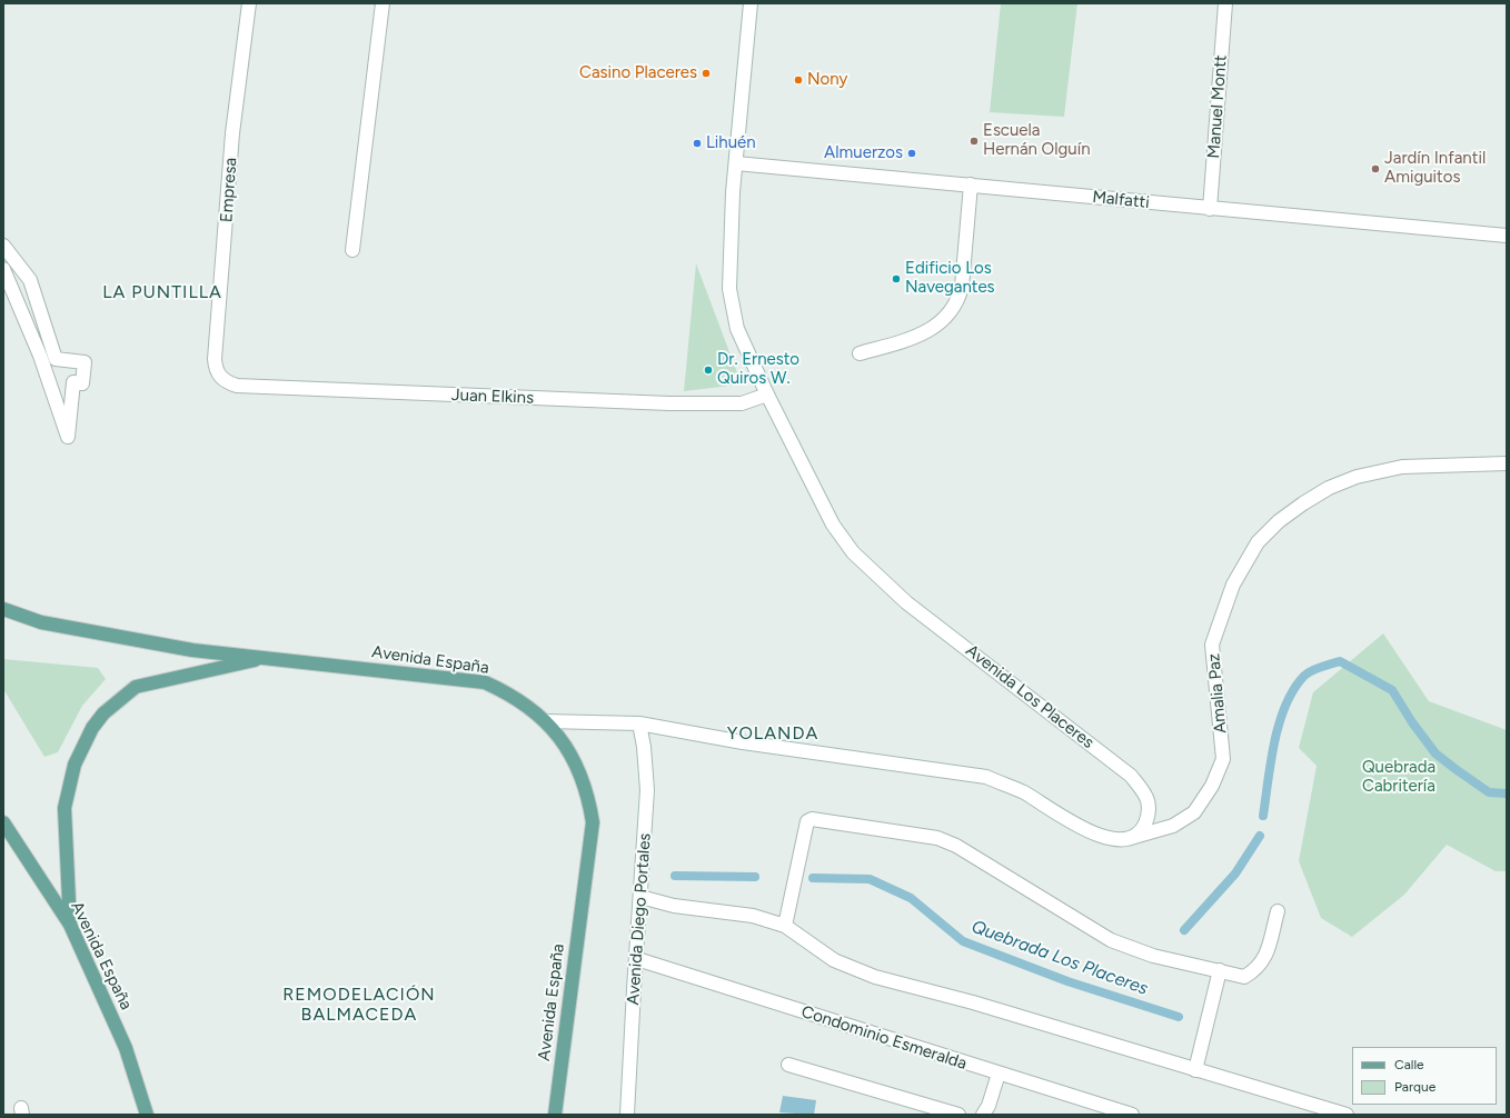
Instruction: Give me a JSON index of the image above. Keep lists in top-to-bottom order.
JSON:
{
  "streets": {
    "main road": ["Avenida España"],
    "street": [
      "Manuel Montt",
      "Empresa",
      "Malfatti",
      "Juan Elkins",
      "Amalia Paz",
      "Avenida Los Placeres",
      "Avenida Diego Portales",
      "Condominio Esmeralda"
    ]
  },
  "crossings": [
    ["Manuel Montt", "Malfatti"],
    ["Empresa", "Juan Elkins"],
    ["Malfatti", "Avenida Los Placeres"],
    ["Juan Elkins", "Avenida Los Placeres"],
    ["Amalia Paz", "Avenida Los Placeres"],
    ["Avenida Diego Portales", "Condominio Esmeralda"]
  ],
  "districts": ["LA PUNTILLA", "YOLANDA", "REMODELACIÓN BALMACEDA"],
  "water": ["Quebrada Los Placeres"],
  "parks": ["Quebrada Cabritería"],
  "places": [
    "Casino Placeres",
    "Nony",
    "Escuela Hernán Olguín",
    "Lihuén",
    "Almuerzos",
    "Jardín Infantil Amiguitos",
    "Edificio Los Navegantes",
    "Dr. Ernesto Quiros W."
  ],
  "legend": ["Calle", "Parque"]
}
